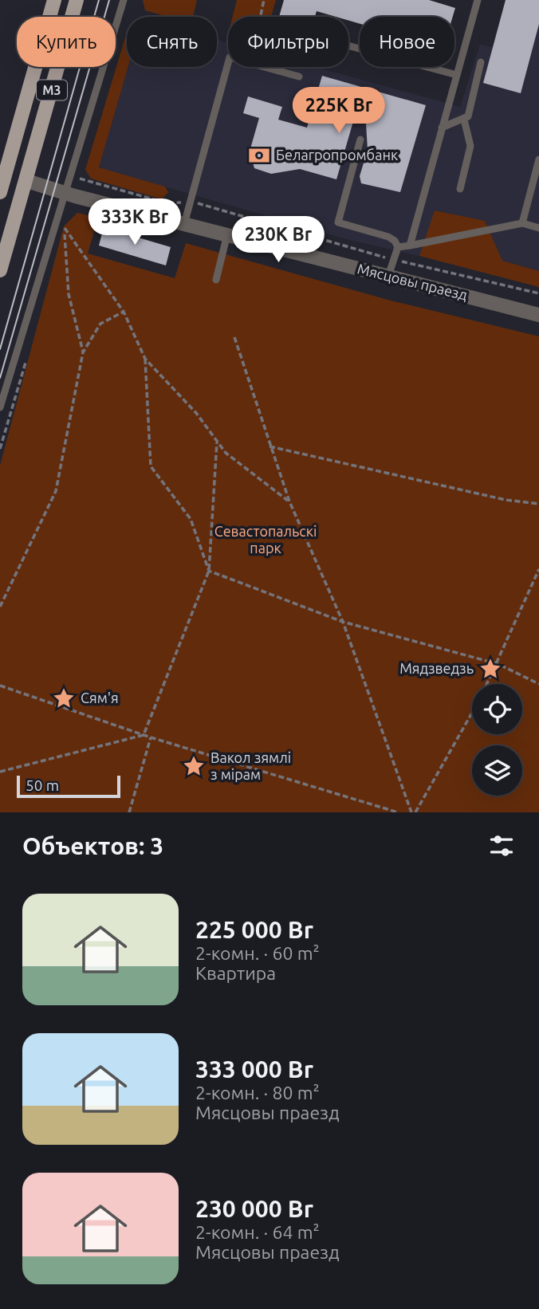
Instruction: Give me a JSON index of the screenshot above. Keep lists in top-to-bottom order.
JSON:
{
  "streets": {
    "main road": ["М3"],
    "street": ["Мясцовы праезд"]
  },
  "crossings": [
    ["М3", "Мясцовы праезд"]
  ],
  "parks": ["Севастопальскі парк"],
  "places": {
    "bank": ["Белагропромбанк"],
    "place": ["Мядзведзь", "Сям'я", "Вакол зямлі з мірам"]
  },
  "scale_bar": "50 m",
  "page": {
    "chip": [
      "Купить",
      "Снять",
      "Фильтры",
      "Новое"
    ],
    "price": ["225K Br", "333K Br", "230K Br"],
    "scale": "50 m",
    "heading": "Объектов: 3",
    "list": [
      {
        "name": "225 000 Br",
        "note": "2-комн. · 60 m² · Квартира"
      },
      {
        "name": "333 000 Br",
        "note": "2-комн. · 80 m² · Мясцовы праезд"
      },
      {
        "name": "230 000 Br",
        "note": "2-комн. · 64 m² · Мясцовы праезд"
      }
    ]
  }
}
